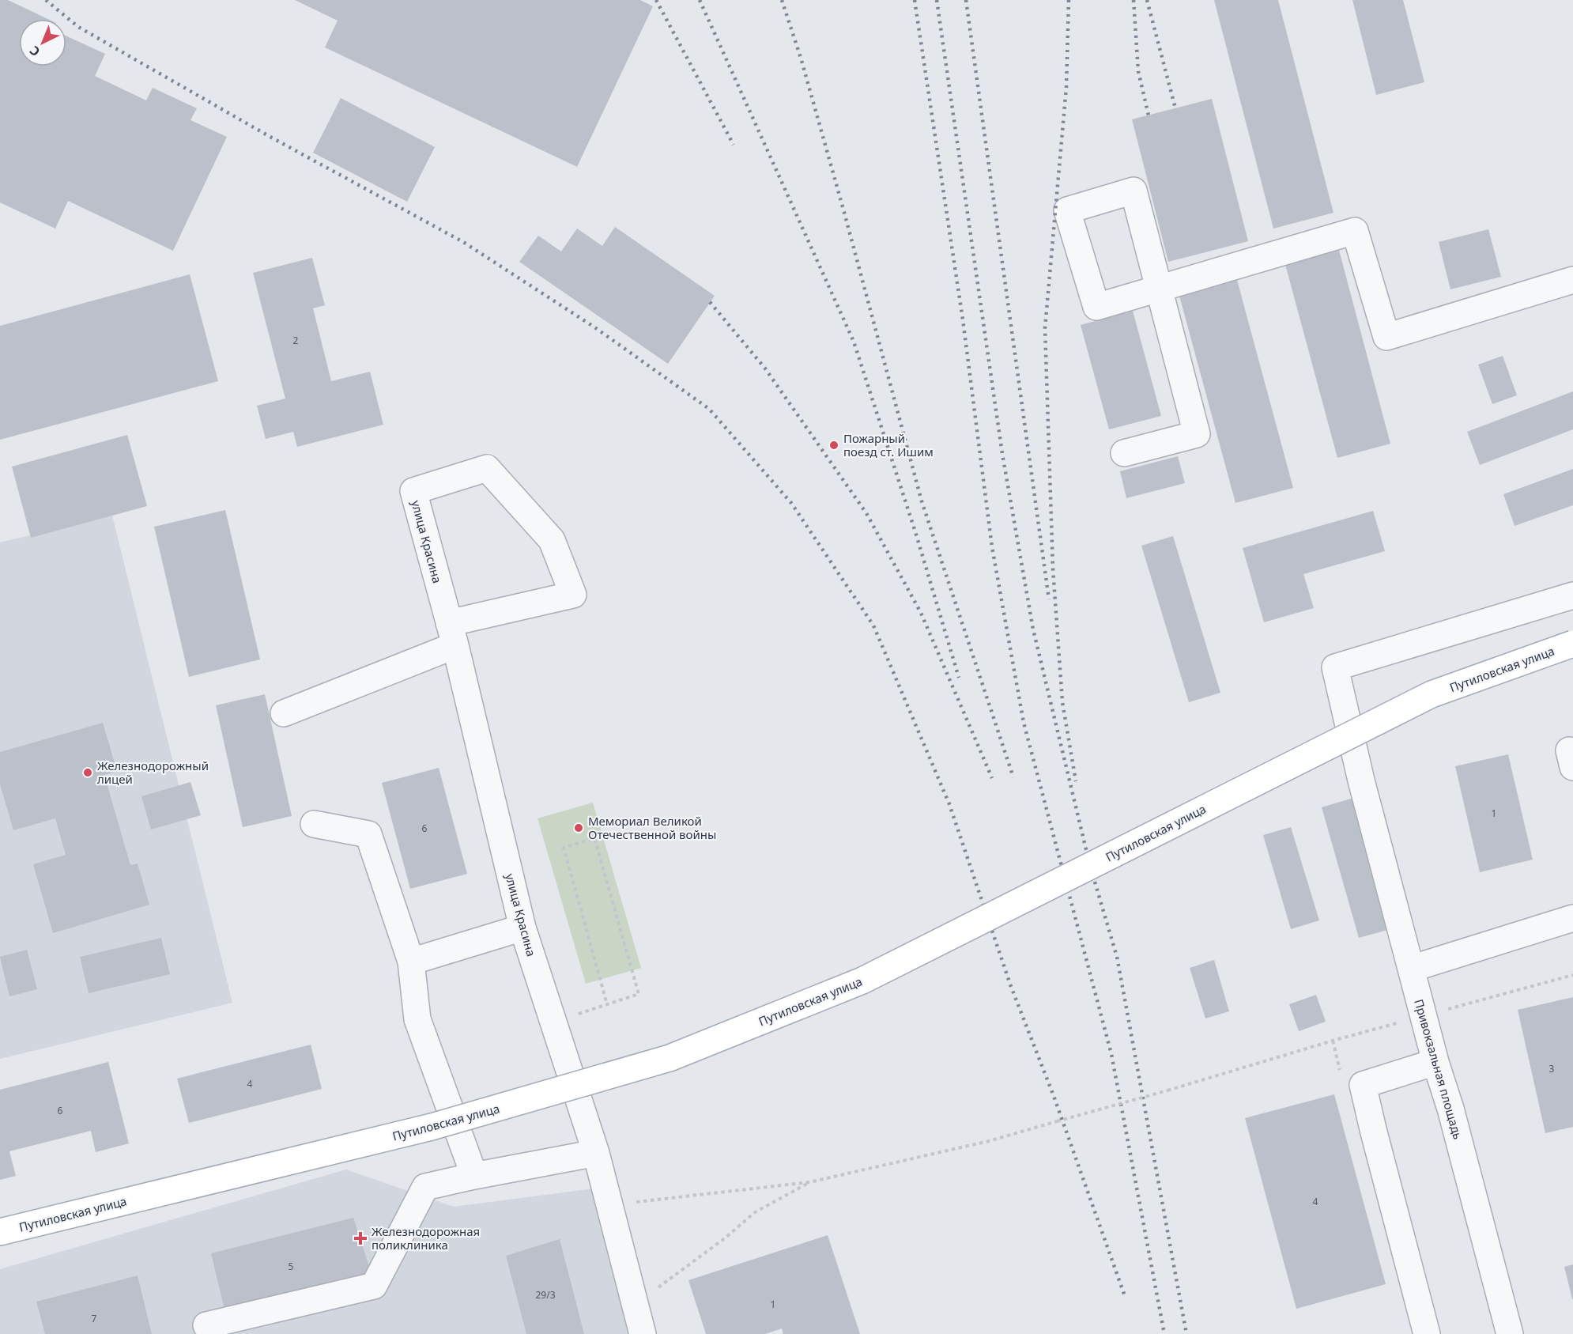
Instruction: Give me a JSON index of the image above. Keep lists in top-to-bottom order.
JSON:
{
  "streets": {
    "main road": ["Путиловская улица"],
    "street": ["улица Красина", "Привокзальная площадь"]
  },
  "places": {
    "other": ["Пожарный поезд ст. Ишим", "Железнодорожный лицей", "Мемориал Великой Отечественной войны"],
    "health": ["Железнодорожная поликлиника"]
  },
  "house_numbers": [
    "2",
    "1",
    "6",
    "3",
    "4",
    "6",
    "4",
    "5",
    "29/3",
    "1",
    "7"
  ],
  "north": "bottom left"
}
